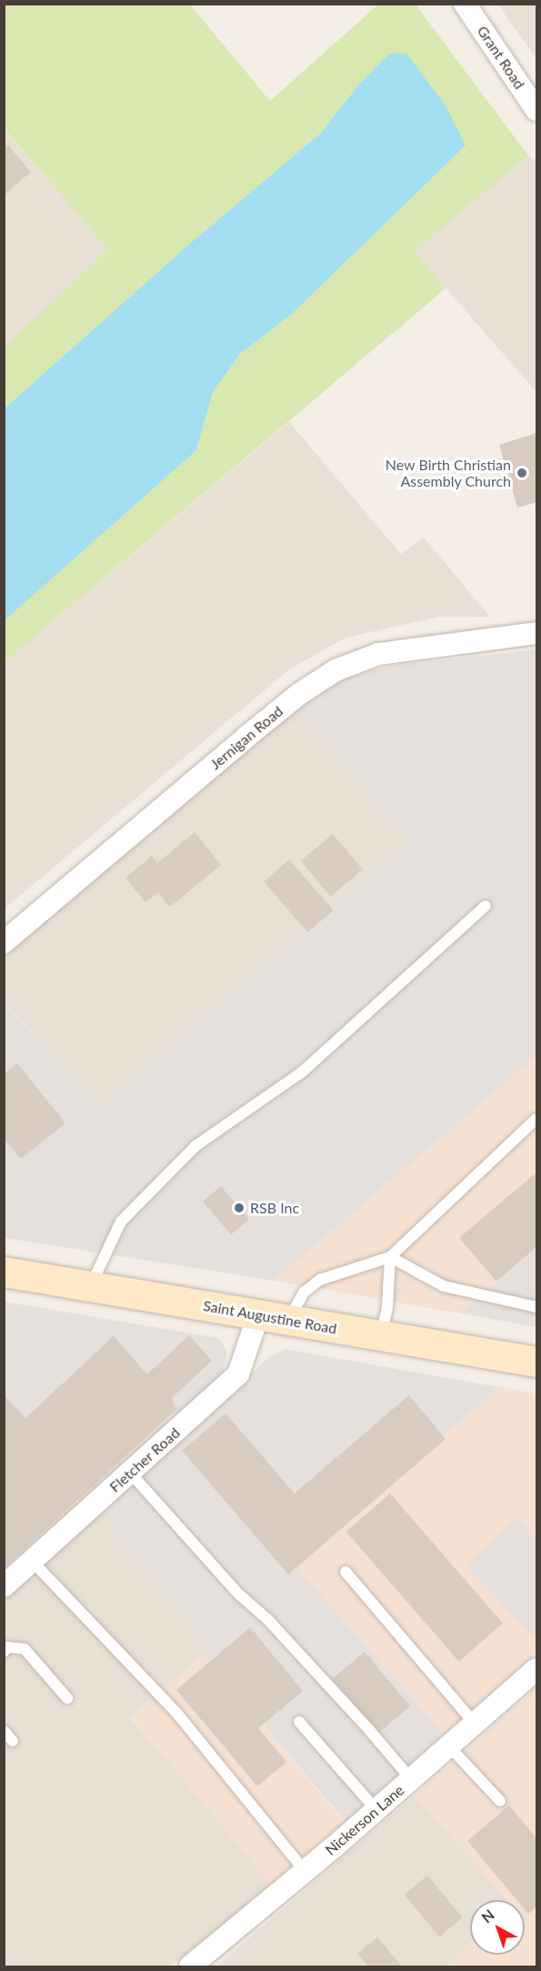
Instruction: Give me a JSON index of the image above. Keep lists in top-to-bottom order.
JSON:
{
  "streets": {
    "main road": ["Saint Augustine Road"],
    "street": [
      "Grant Road",
      "Jernigan Road",
      "Fletcher Road",
      "Nickerson Lane"
    ]
  },
  "crossings": [
    ["Saint Augustine Road", "Fletcher Road"]
  ],
  "places": ["New Birth Christian Assembly Church", "RSB Inc"],
  "north": "top left"
}
